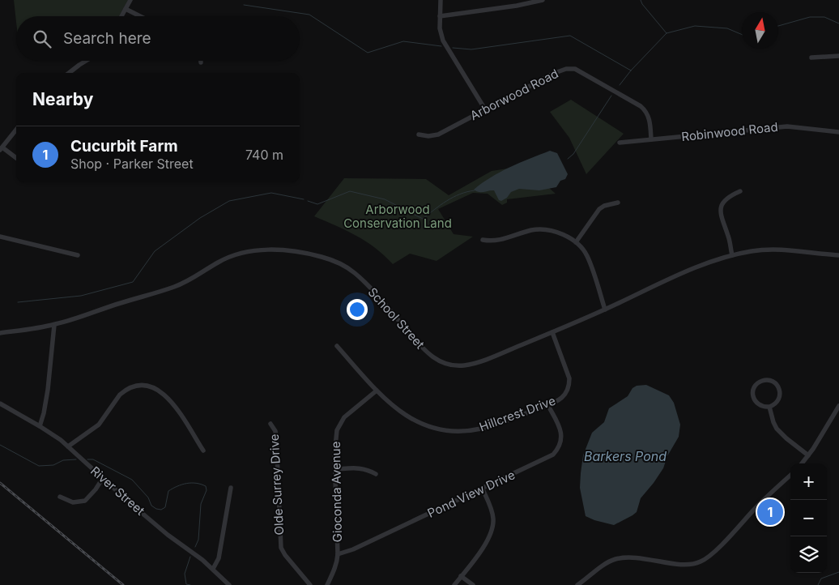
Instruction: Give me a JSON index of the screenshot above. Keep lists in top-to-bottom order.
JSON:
{
  "streets": {
    "street": [
      "Arborwood Road",
      "Robinwood Road",
      "School Street",
      "Hillcrest Drive",
      "Olde Surrey Drive",
      "River Street",
      "Gioconda Avenue",
      "Pond View Drive"
    ]
  },
  "crossings": [
    ["Arborwood Road", "Robinwood Road"],
    ["School Street", "Hillcrest Drive"],
    ["Hillcrest Drive", "Gioconda Avenue"],
    ["Hillcrest Drive", "Pond View Drive"],
    ["Gioconda Avenue", "Pond View Drive"]
  ],
  "water": ["Barkers Pond"],
  "parks": ["Arborwood Conservation Land"],
  "north": "top",
  "page": {
    "search": "Search here",
    "heading": "Nearby",
    "list": [
      {
        "mark": "1",
        "name": "Cucurbit Farm",
        "note": "Shop · Parker Street",
        "value": "740 m"
      }
    ],
    "map_buttons": ["+", "−"],
    "pins": "1"
  }
}
